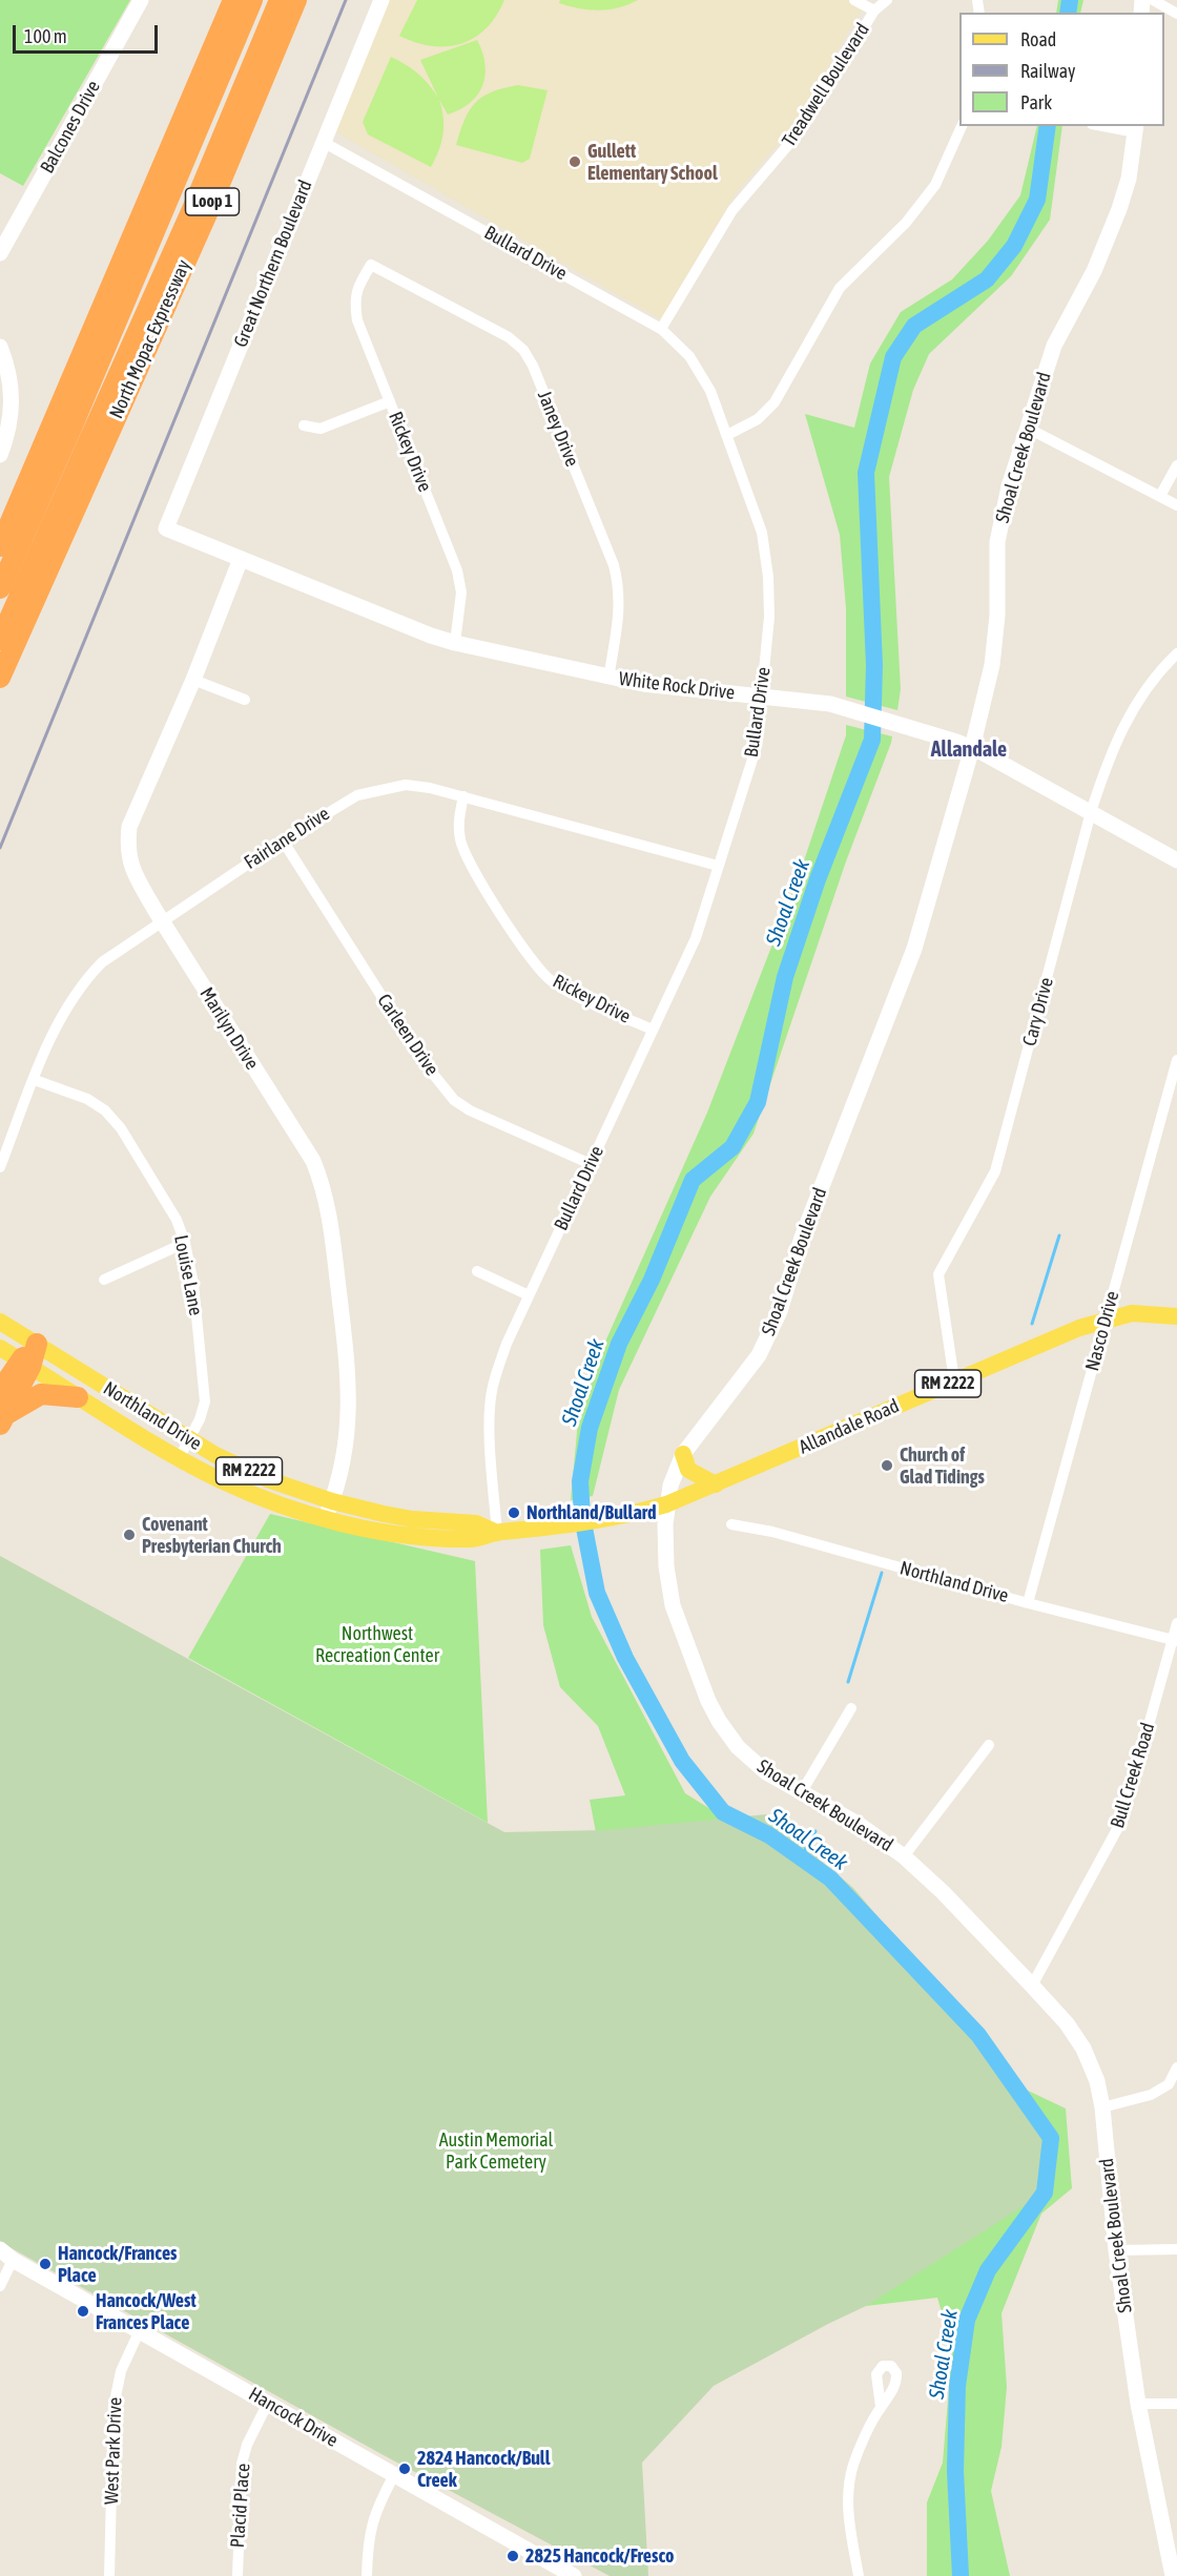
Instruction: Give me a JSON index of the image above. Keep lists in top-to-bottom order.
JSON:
{
  "streets": {
    "highway": ["Loop 1", "North Mopac Expressway"],
    "main road": ["RM 2222", "Northland Drive", "Allandale Road"],
    "street": [
      "Treadwell Boulevard",
      "Balcones Drive",
      "Bullard Drive",
      "Great Northern Boulevard",
      "Janey Drive",
      "Shoal Creek Boulevard",
      "Rickey Drive",
      "White Rock Drive",
      "Fairlane Drive",
      "Cary Drive",
      "Marilyn Drive",
      "Carleen Drive",
      "Louise Lane",
      "Nasco Drive",
      "Bull Creek Road",
      "Hancock Drive",
      "West Park Drive",
      "Placid Place"
    ]
  },
  "crossings": [
    ["Treadwell Boulevard", "Bullard Drive"],
    ["Bullard Drive", "Great Northern Boulevard"],
    ["Bullard Drive", "Rickey Drive"],
    ["Bullard Drive", "White Rock Drive"],
    ["Bullard Drive", "Fairlane Drive"],
    ["Bullard Drive", "Carleen Drive"],
    ["Bullard Drive", "Northland Drive"],
    ["Great Northern Boulevard", "White Rock Drive"],
    ["Janey Drive", "Rickey Drive"],
    ["Janey Drive", "White Rock Drive"],
    ["Shoal Creek Boulevard", "White Rock Drive"],
    ["Shoal Creek Boulevard", "Northland Drive"],
    ["Shoal Creek Boulevard", "Allandale Road"],
    ["Shoal Creek Boulevard", "Bull Creek Road"],
    ["Rickey Drive", "White Rock Drive"],
    ["Rickey Drive", "Fairlane Drive"],
    ["White Rock Drive", "Cary Drive"],
    ["White Rock Drive", "Marilyn Drive"],
    ["Fairlane Drive", "Marilyn Drive"],
    ["Fairlane Drive", "Carleen Drive"],
    ["Fairlane Drive", "Louise Lane"],
    ["Cary Drive", "Allandale Road"],
    ["Marilyn Drive", "Northland Drive"],
    ["Louise Lane", "Northland Drive"],
    ["Nasco Drive", "Northland Drive"],
    ["Nasco Drive", "Allandale Road"],
    ["Northland Drive", "Allandale Road"],
    ["Northland Drive", "Bull Creek Road"],
    ["Hancock Drive", "West Park Drive"],
    ["Hancock Drive", "Placid Place"]
  ],
  "districts": ["Allandale"],
  "water": ["Shoal Creek"],
  "parks": ["Northwest Recreation Center", "Austin Memorial Park Cemetery"],
  "places": [
    "Gullett Elementary School",
    "Church of Glad Tidings",
    "Northland/Bullard",
    "Covenant Presbyterian Church",
    "Hancock/Frances Place",
    "Hancock/West Frances Place",
    "2824 Hancock/Bull Creek",
    "2825 Hancock/Fresco"
  ],
  "legend": ["Road", "Railway", "Park"],
  "scale_bar": "100 m"
}
